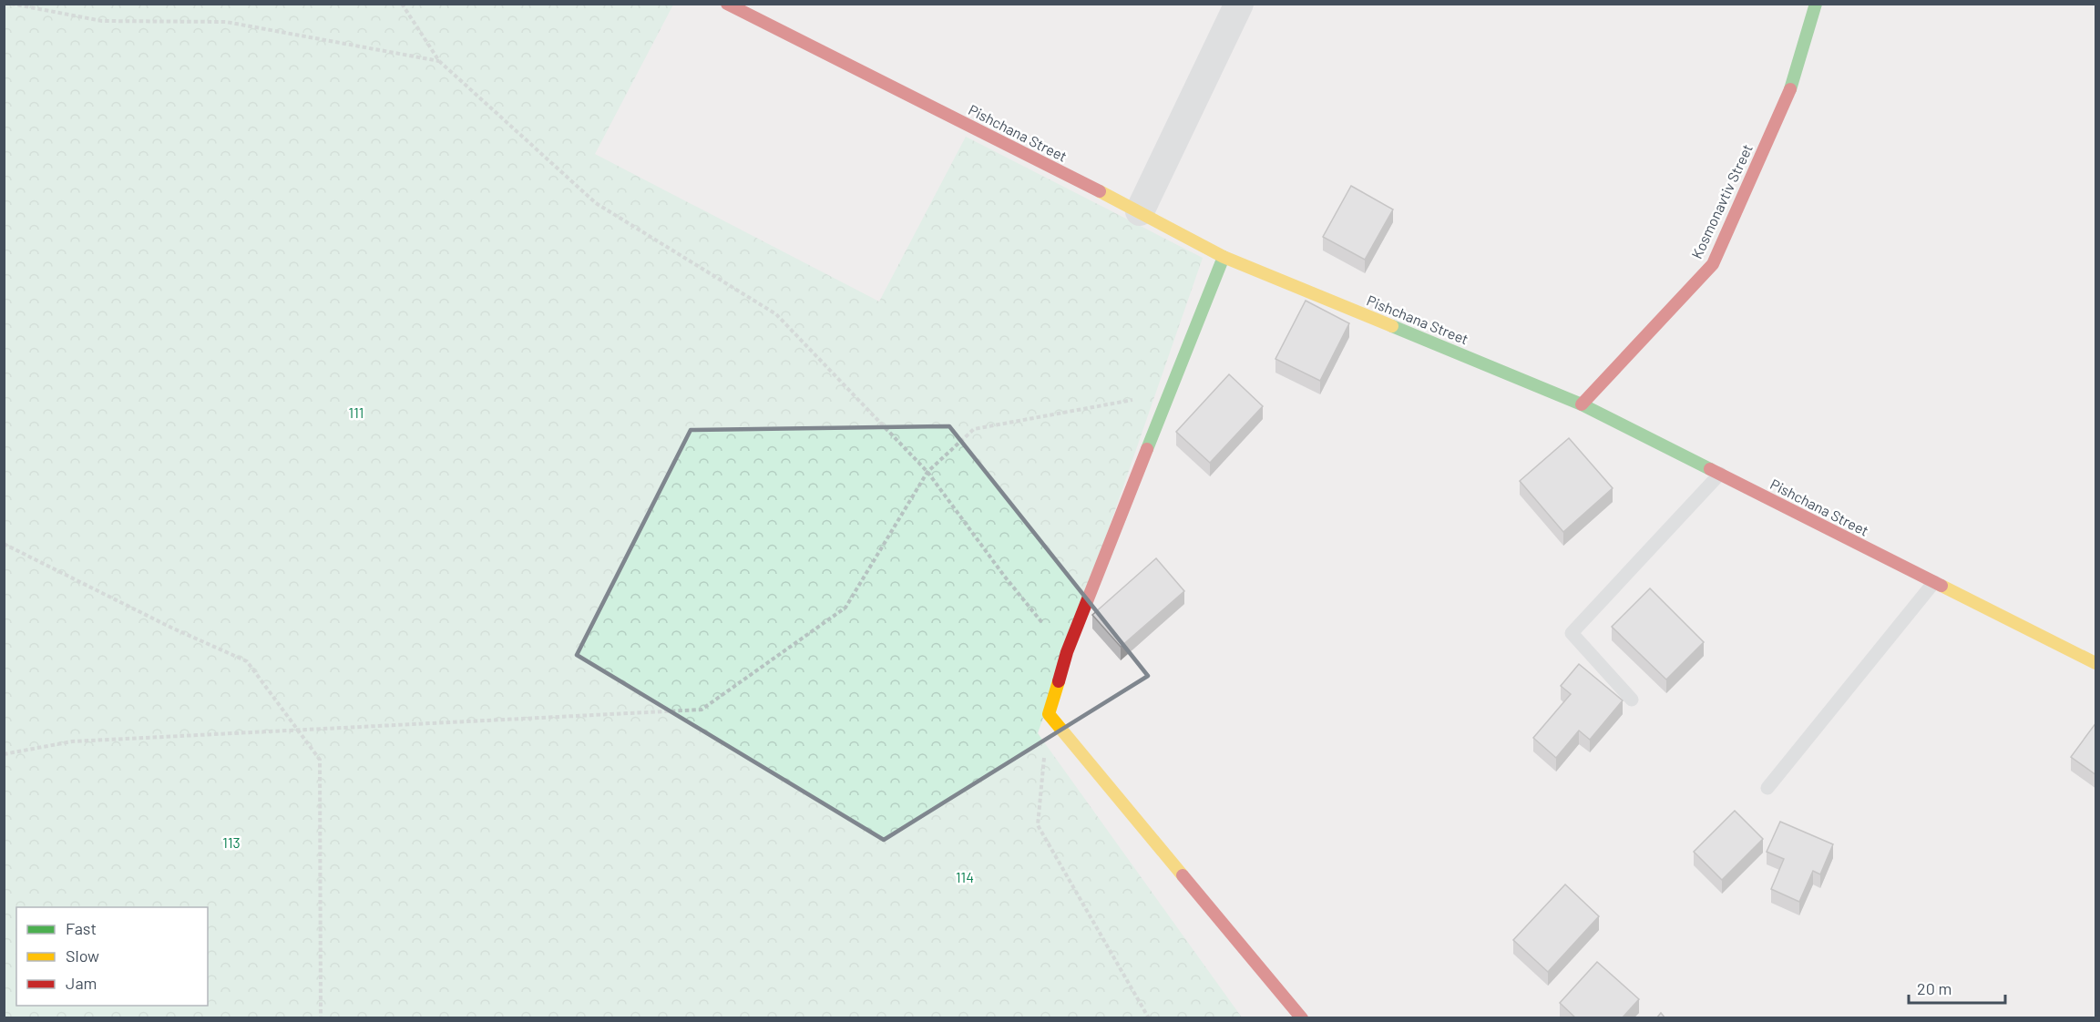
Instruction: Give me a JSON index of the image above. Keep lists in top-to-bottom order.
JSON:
{
  "streets": {
    "street": ["Pishchana Street", "Kosmonavtiv Street"]
  },
  "crossings": [
    ["Pishchana Street", "Kosmonavtiv Street"]
  ],
  "parks": ["111", "113", "114"],
  "legend": ["Fast", "Slow", "Jam"],
  "scale_bar": "20 m"
}
